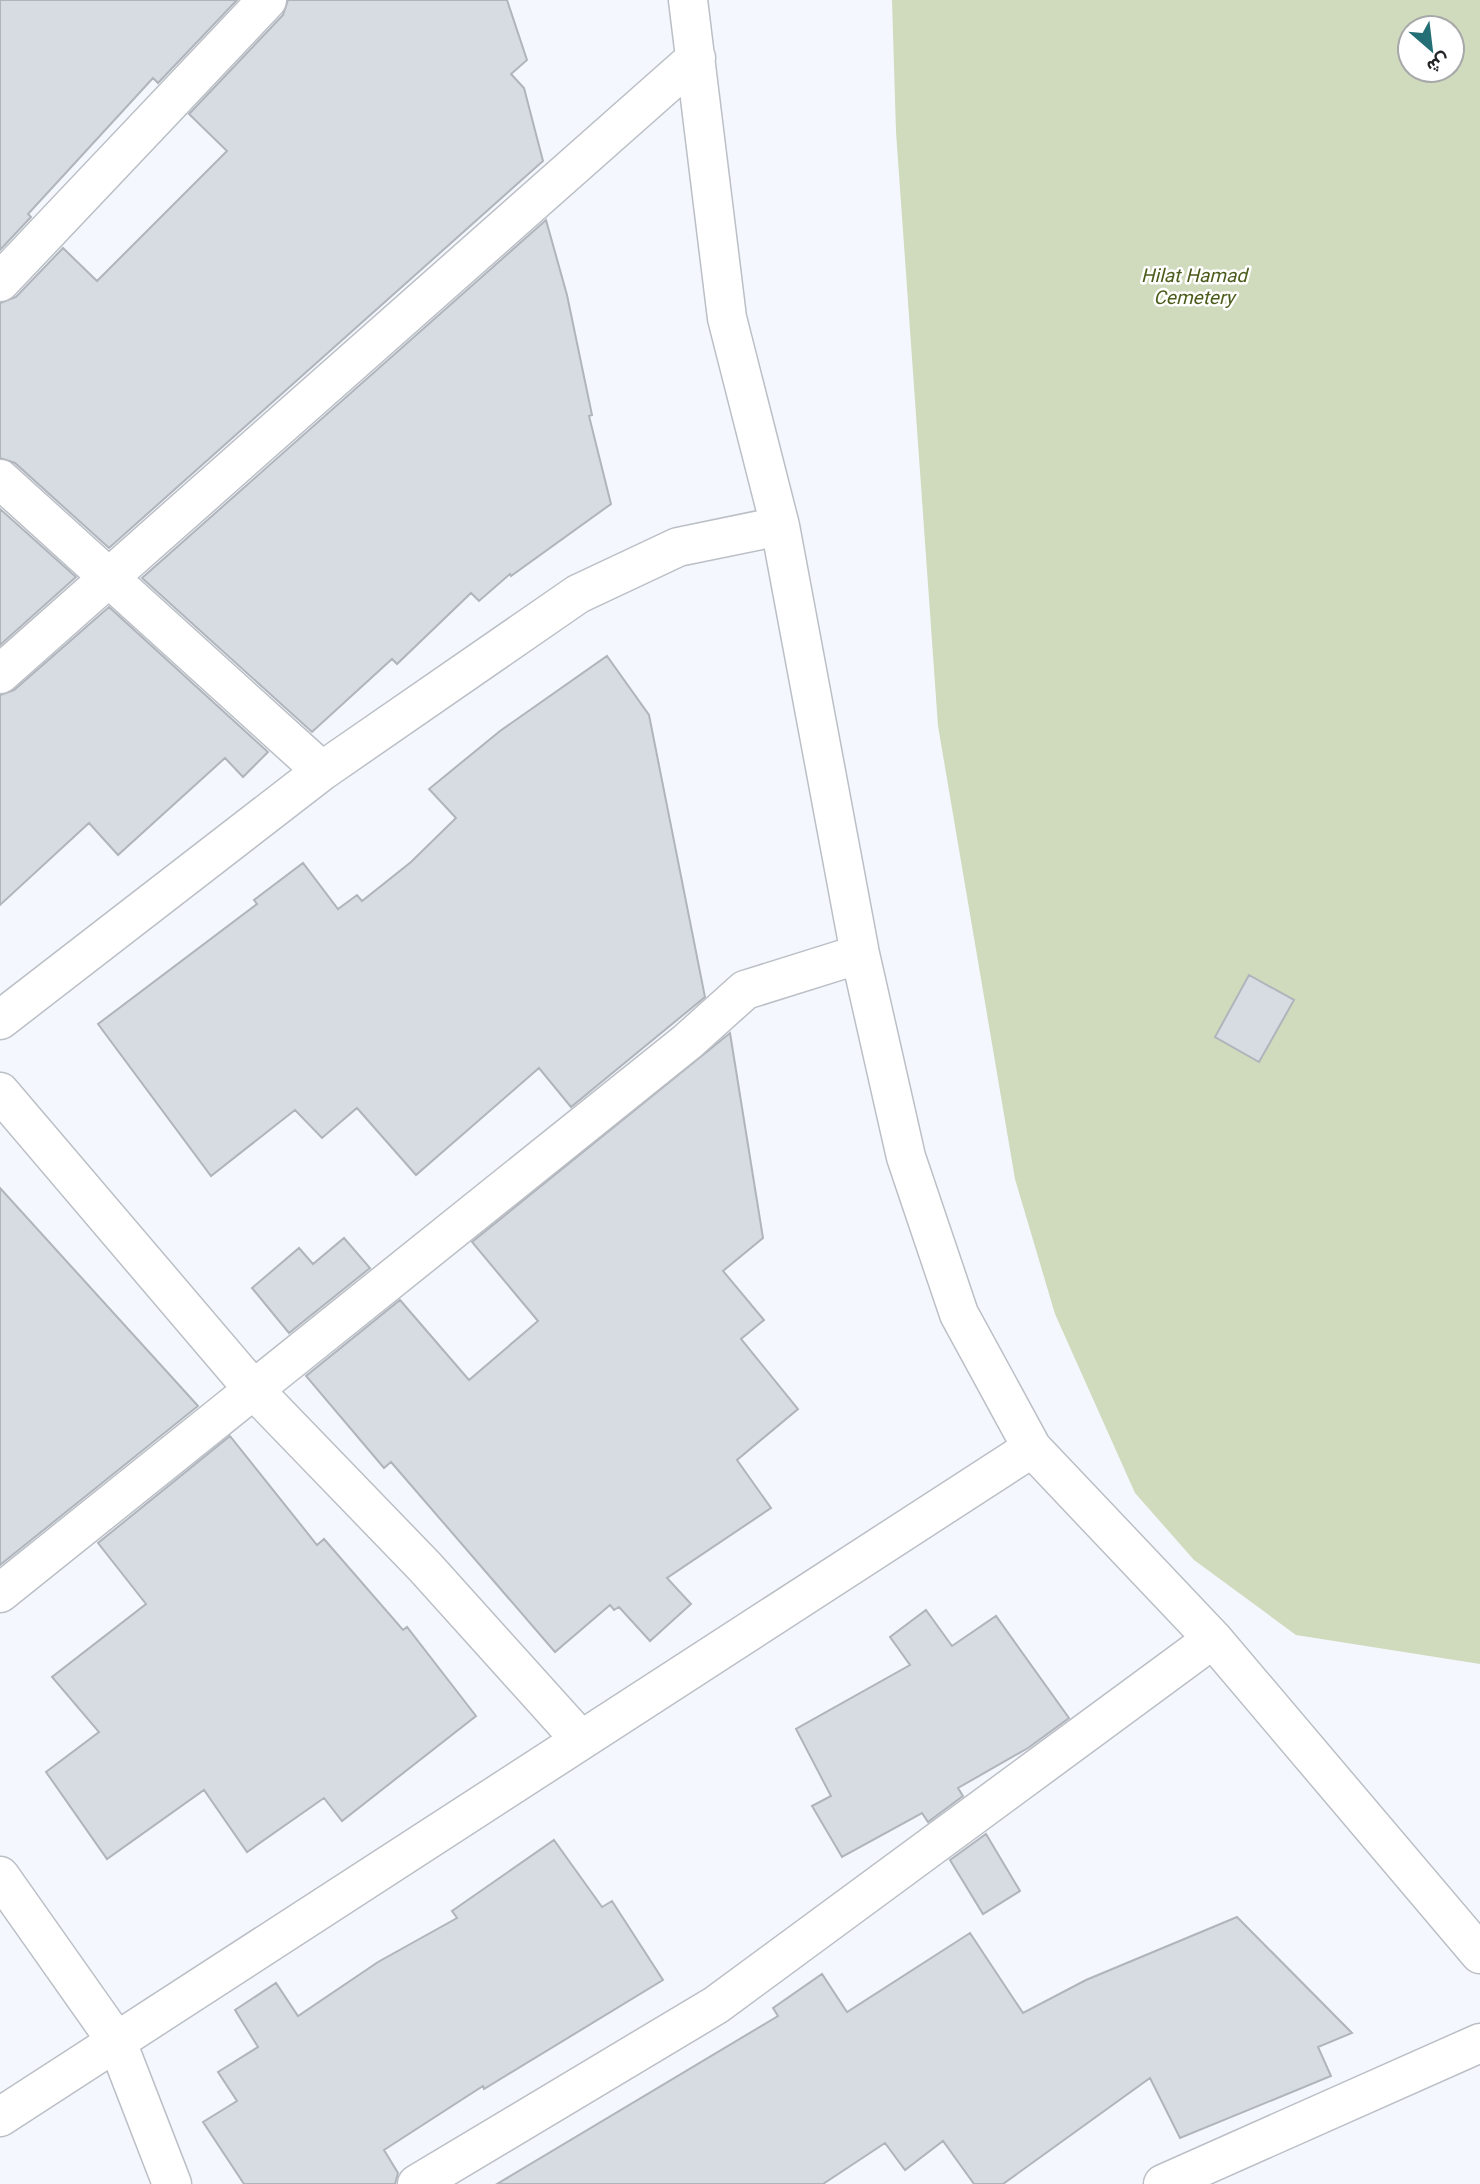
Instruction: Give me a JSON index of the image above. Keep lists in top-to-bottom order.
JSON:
{
  "parks": ["Hilat Hamad Cemetery"],
  "north": "bottom right"
}
